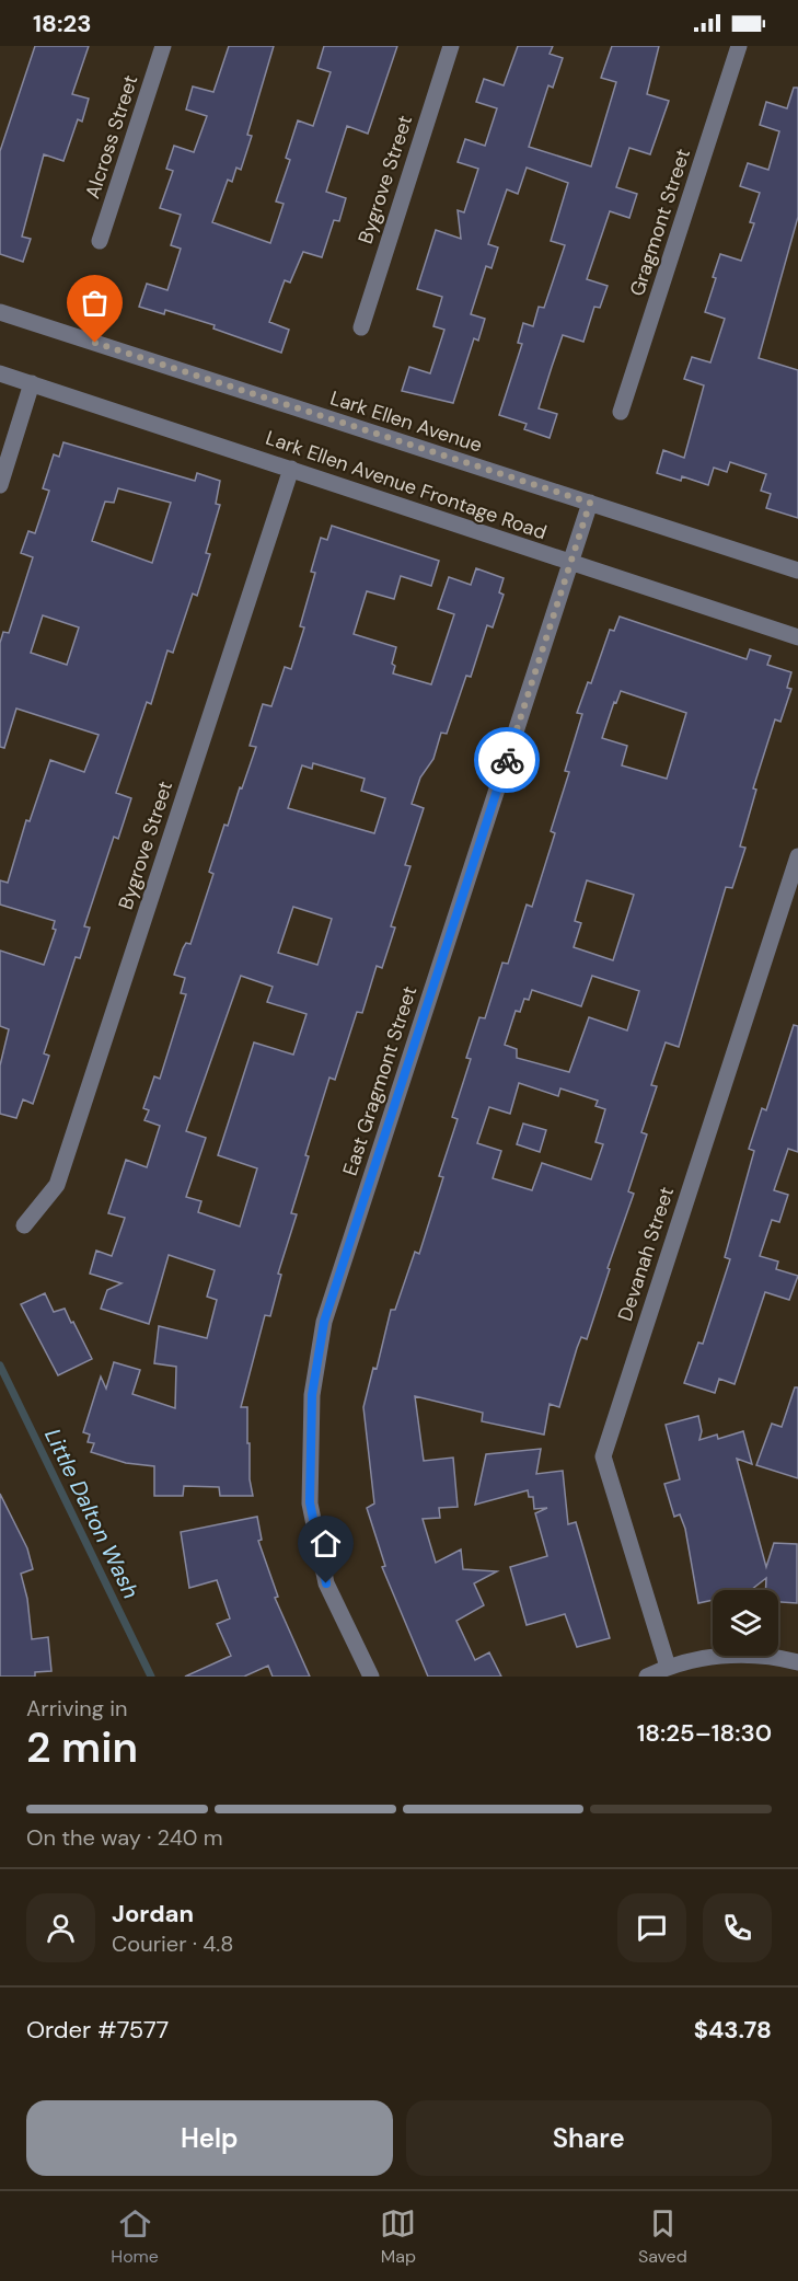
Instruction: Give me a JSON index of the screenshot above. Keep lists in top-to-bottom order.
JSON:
{
  "streets": {
    "street": [
      "Alcross Street",
      "Bygrove Street",
      "Gragmont Street",
      "Lark Ellen Avenue",
      "Lark Ellen Avenue Frontage Road",
      "East Gragmont Street",
      "Devanah Street"
    ]
  },
  "crossings": [
    ["Bygrove Street", "Lark Ellen Avenue Frontage Road"],
    ["Lark Ellen Avenue", "East Gragmont Street"],
    ["Lark Ellen Avenue Frontage Road", "East Gragmont Street"]
  ],
  "water": ["Little Dalton Wash"],
  "page": {
    "status": "18:23",
    "heading": ["2 min", "Arriving in", "18:25–18:30"],
    "panel": [
      "Jordan",
      "Courier · 4.8",
      "Order #7577",
      "$43.78"
    ],
    "bar": "On the way · 240 m",
    "buttons": ["Help", "Share"],
    "tabs": ["Home", "Map", "Saved"]
  }
}
